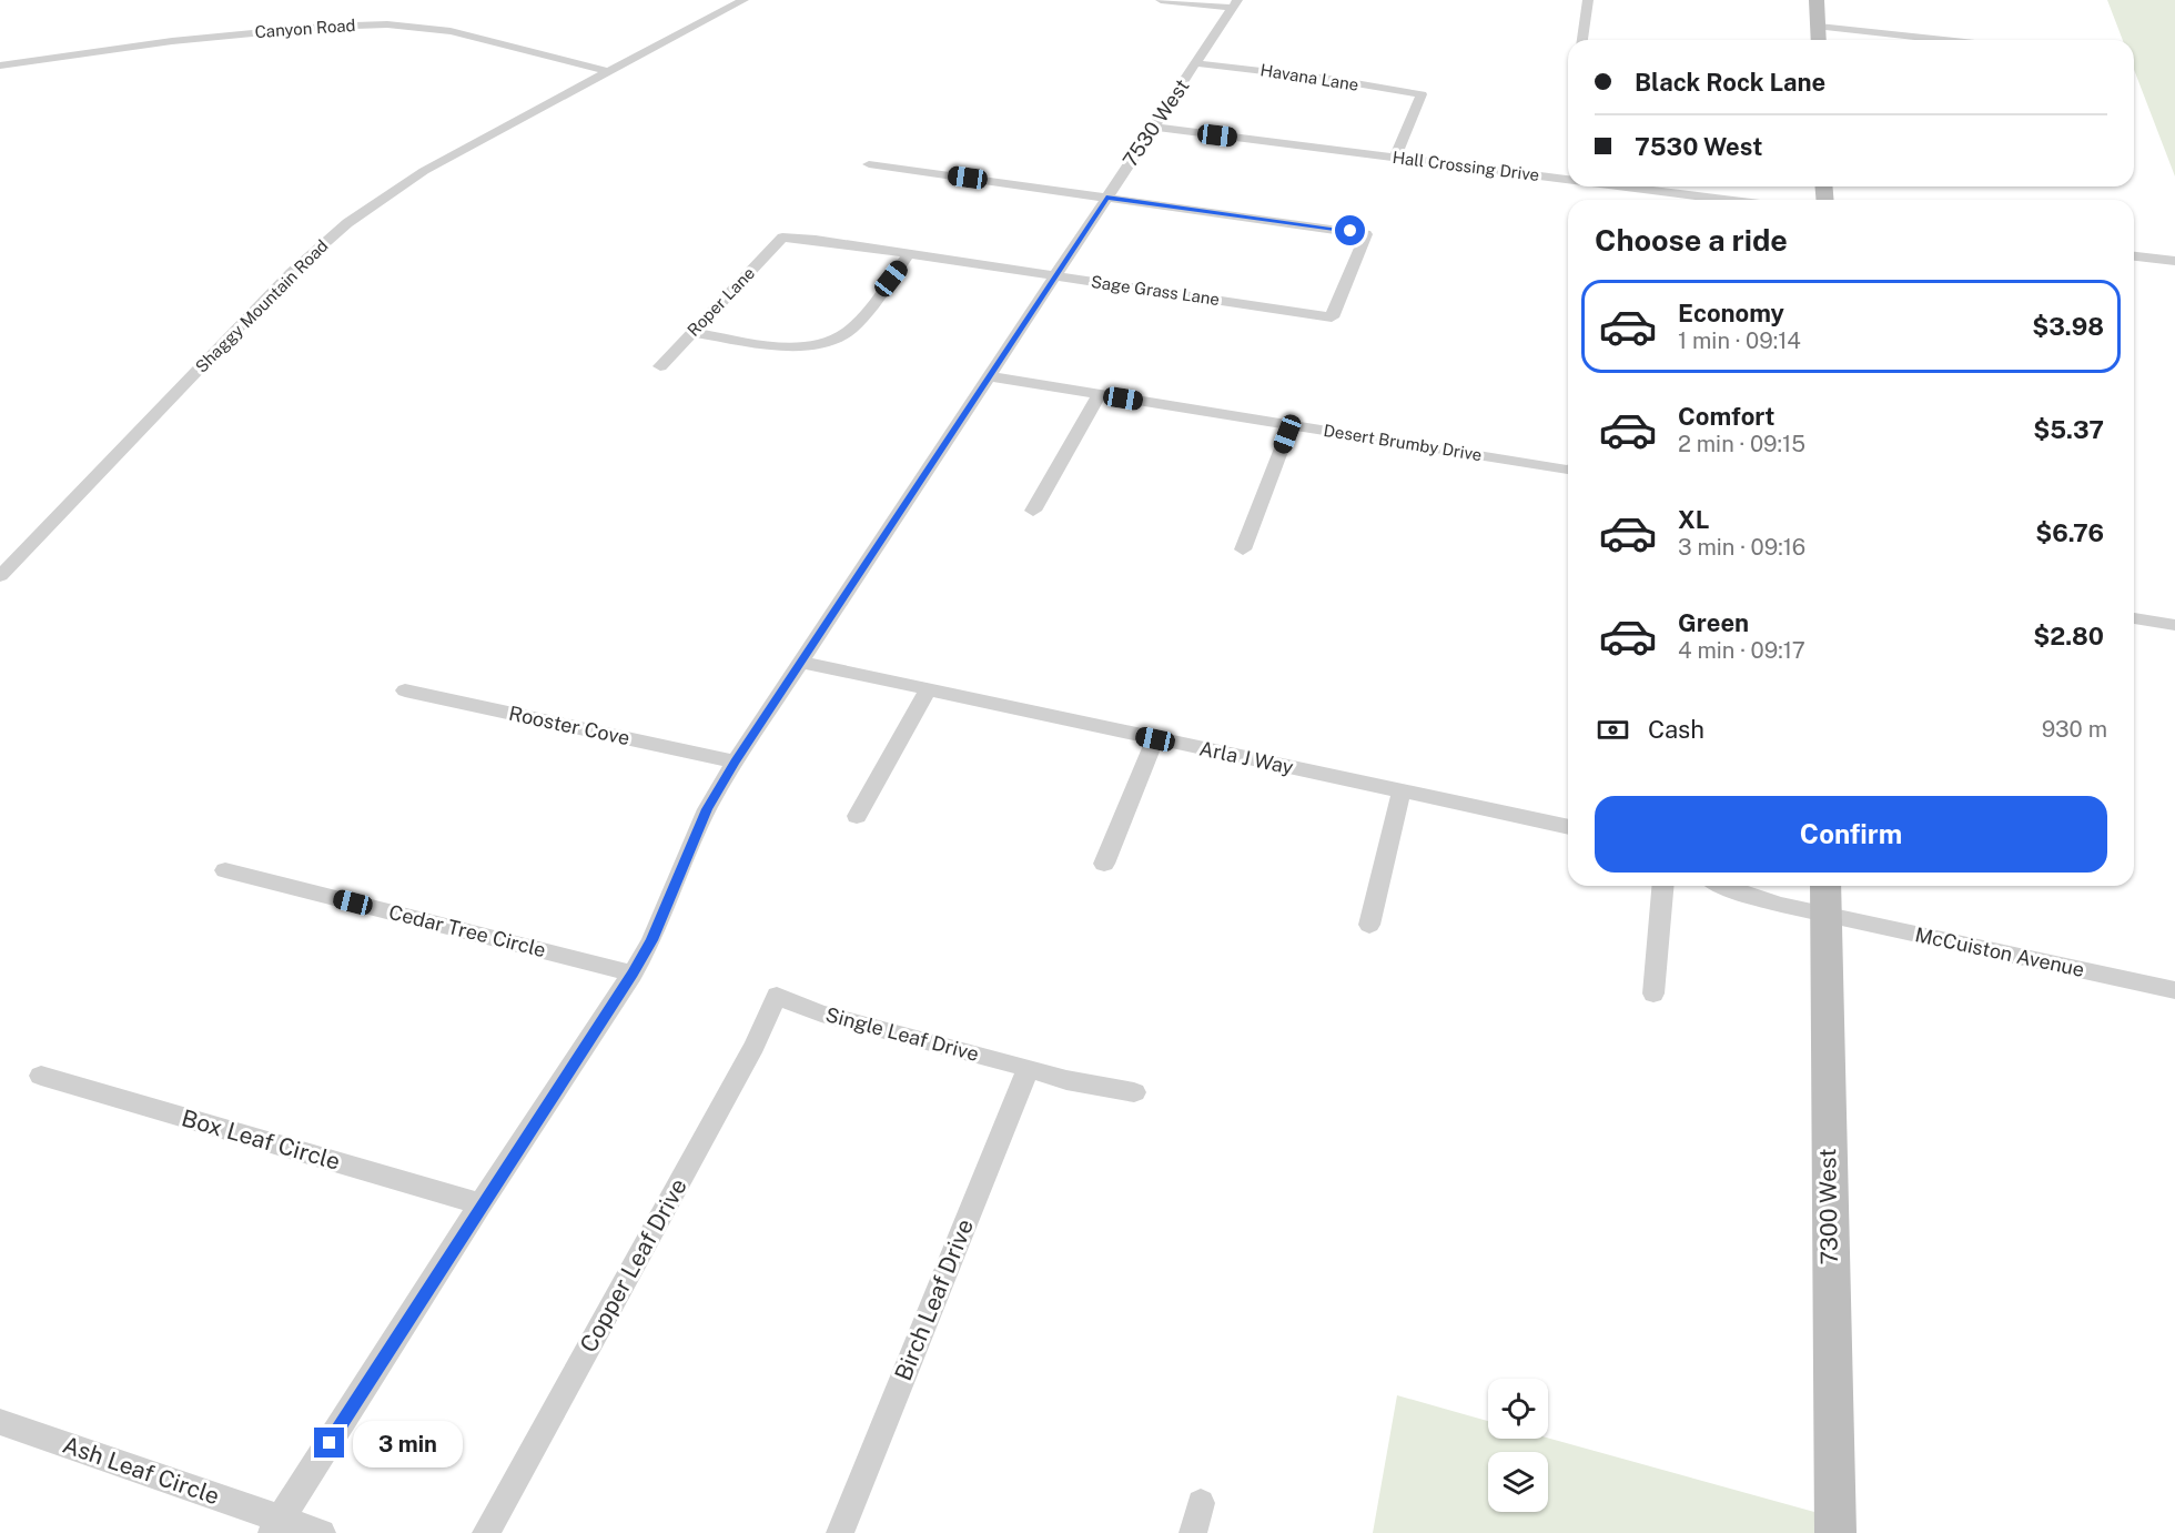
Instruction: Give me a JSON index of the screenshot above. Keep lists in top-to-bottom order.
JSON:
{
  "streets": {
    "street": [
      "Canyon Road",
      "Havana Lane",
      "7530 West",
      "Hall Crossing Drive",
      "Sage Grass Lane",
      "Roper Lane",
      "Shaggy Mountain Road",
      "Desert Brumby Drive",
      "Rooster Cove",
      "Arla J Way",
      "Cedar Tree Circle",
      "McCuiston Avenue",
      "Single Leaf Drive",
      "Box Leaf Circle",
      "7300 West",
      "Copper Leaf Drive",
      "Birch Leaf Drive",
      "Ash Leaf Circle"
    ]
  },
  "crossings": [
    ["Canyon Road", "Shaggy Mountain Road"],
    ["Havana Lane", "7530 West"],
    ["Havana Lane", "Hall Crossing Drive"],
    ["7530 West", "Hall Crossing Drive"],
    ["7530 West", "Sage Grass Lane"],
    ["7530 West", "Desert Brumby Drive"],
    ["7530 West", "Rooster Cove"],
    ["7530 West", "Arla J Way"],
    ["7530 West", "Cedar Tree Circle"],
    ["7530 West", "Box Leaf Circle"],
    ["7530 West", "Ash Leaf Circle"],
    ["Sage Grass Lane", "Roper Lane"],
    ["McCuiston Avenue", "7300 West"],
    ["Single Leaf Drive", "Copper Leaf Drive"],
    ["Single Leaf Drive", "Birch Leaf Drive"]
  ],
  "page": {
    "banner": ["Black Rock Lane", "7530 West"],
    "heading": "Choose a ride",
    "list": [
      {
        "name": "Economy",
        "note": "1 min · 09:14",
        "value": "$3.98"
      },
      {
        "name": "Comfort",
        "note": "2 min · 09:15",
        "value": "$5.37"
      },
      {
        "name": "XL",
        "note": "3 min · 09:16",
        "value": "$6.76"
      },
      {
        "name": "Green",
        "note": "4 min · 09:17",
        "value": "$2.80"
      }
    ],
    "pay": ["Cash", "930 m"],
    "buttons": "Confirm",
    "bubble": "3 min"
  }
}
